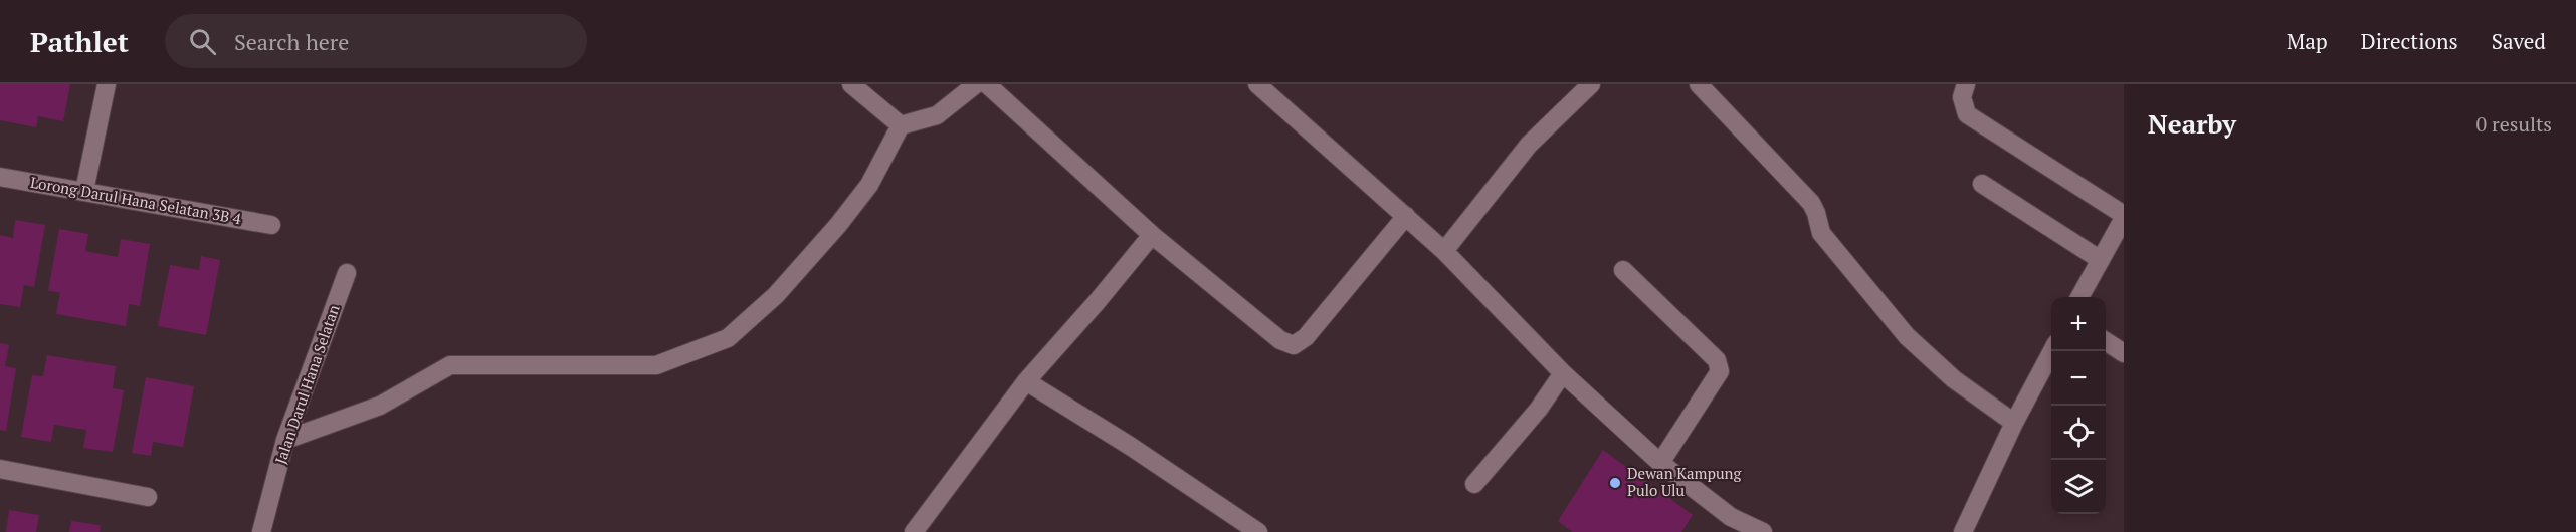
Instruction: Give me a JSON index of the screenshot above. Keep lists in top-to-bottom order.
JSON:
{
  "streets": {
    "street": ["Lorong Darul Hana Selatan 3B 4", "Jalan Darul Hana Selatan"]
  },
  "places": ["Dewan Kampung Pulo Ulu"],
  "page": {
    "header": "Pathlet",
    "search": "Search here",
    "nav": ["Map", "Directions", "Saved"],
    "heading": ["Nearby", "0 results"],
    "map_buttons": ["+", "−"]
  }
}
